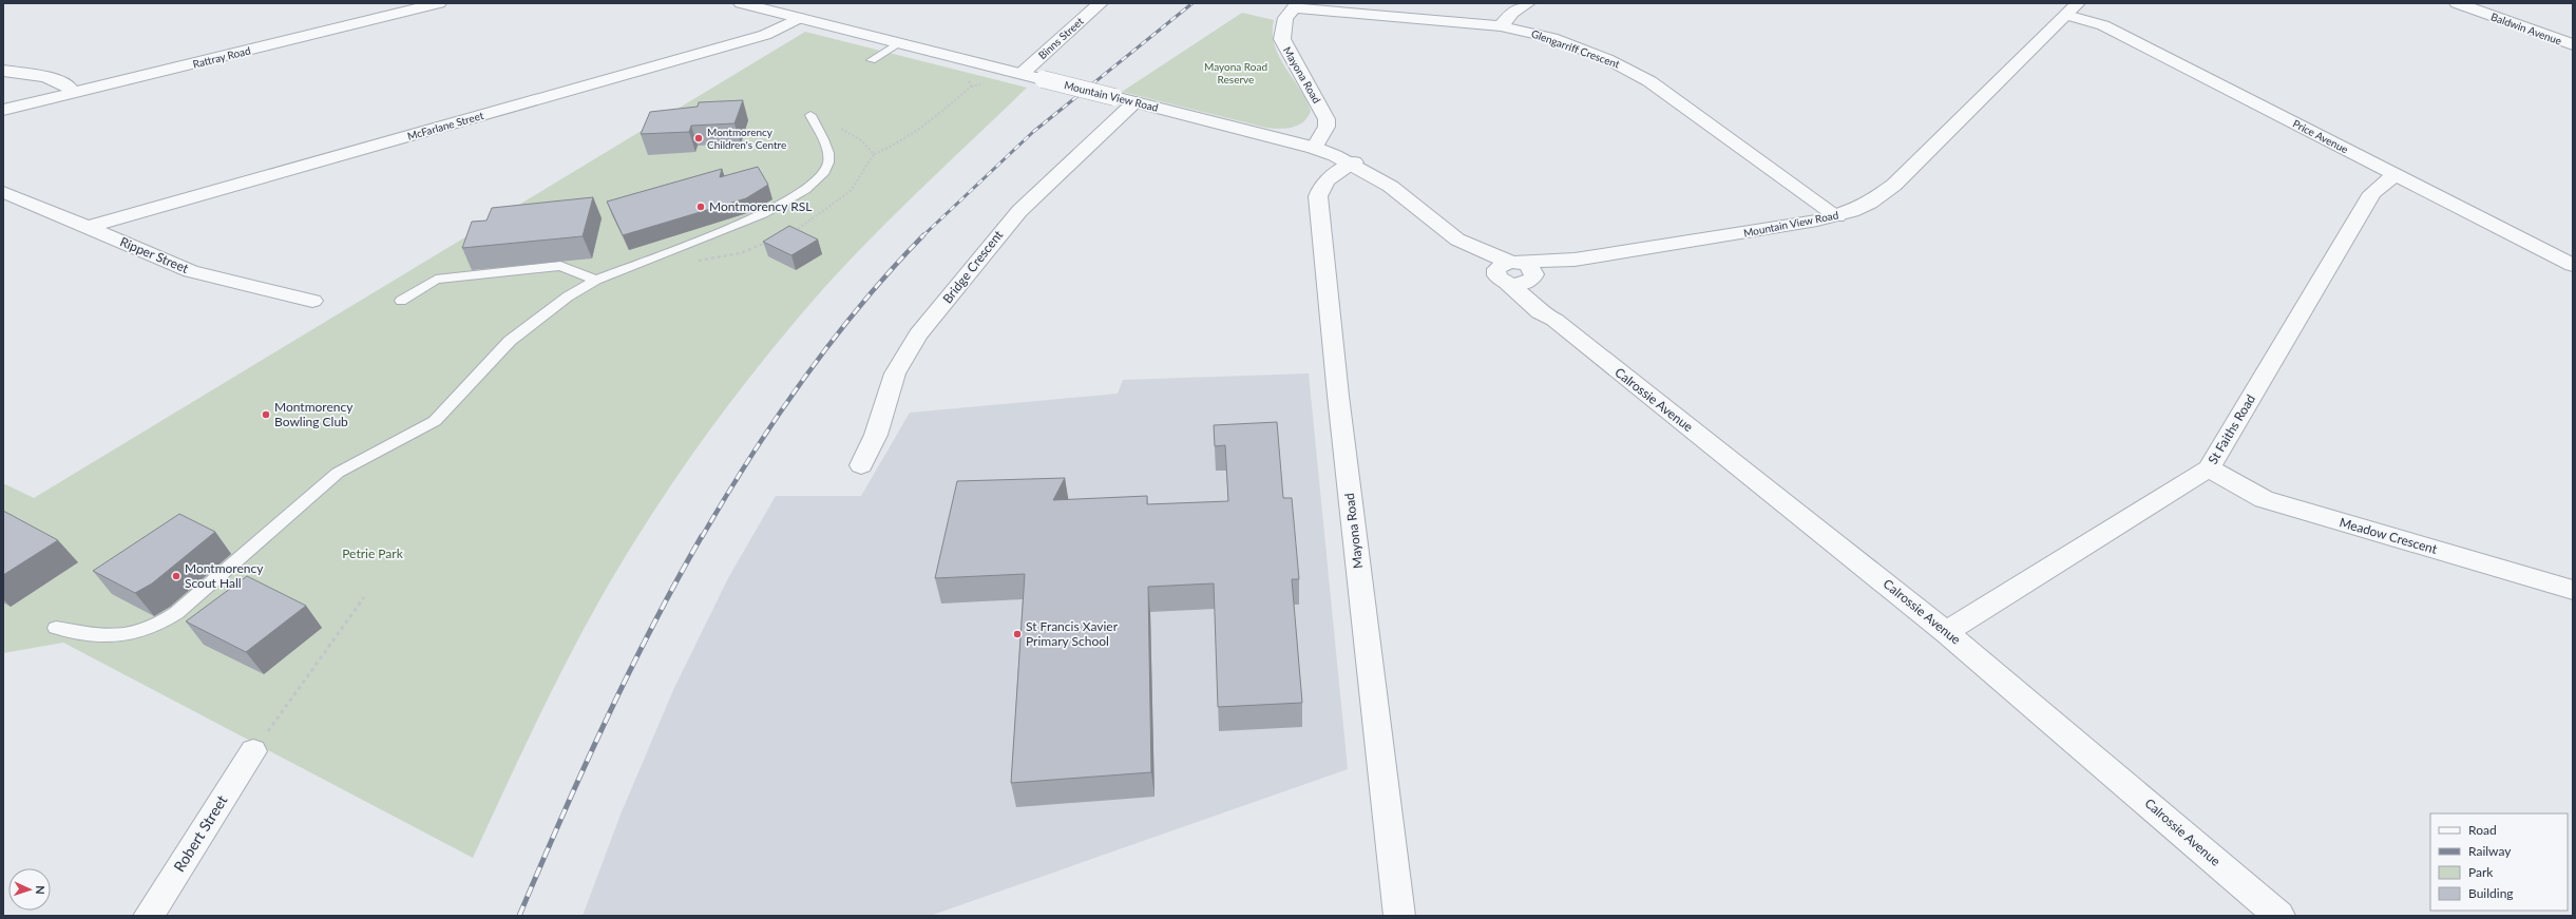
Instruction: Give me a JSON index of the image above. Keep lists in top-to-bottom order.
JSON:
{
  "streets": {
    "street": [
      "Baldwin Avenue",
      "Binns Street",
      "Glengarriff Crescent",
      "Rattray Road",
      "Mayona Road",
      "Mountain View Road",
      "McFarlane Street",
      "Price Avenue",
      "Ripper Street",
      "Bridge Crescent",
      "Calrossie Avenue",
      "St Faiths Road",
      "Meadow Crescent",
      "Robert Street"
    ]
  },
  "crossings": [
    ["Binns Street", "Mountain View Road"],
    ["Glengarriff Crescent", "Mayona Road"],
    ["Glengarriff Crescent", "Mountain View Road"],
    ["Mayona Road", "Mountain View Road"],
    ["Mountain View Road", "McFarlane Street"],
    ["Mountain View Road", "Price Avenue"],
    ["Mountain View Road", "Bridge Crescent"],
    ["Mountain View Road", "Calrossie Avenue"],
    ["McFarlane Street", "Ripper Street"],
    ["Price Avenue", "St Faiths Road"],
    ["Calrossie Avenue", "St Faiths Road"],
    ["St Faiths Road", "Meadow Crescent"]
  ],
  "parks": ["Mayona Road Reserve", "Petrie Park"],
  "places": [
    "Montmorency Children's Centre",
    "Montmorency RSL",
    "Montmorency Bowling Club",
    "Montmorency Scout Hall",
    "St Francis Xavier Primary School"
  ],
  "legend": [
    "Road",
    "Railway",
    "Park",
    "Building"
  ],
  "north": "right"
}
